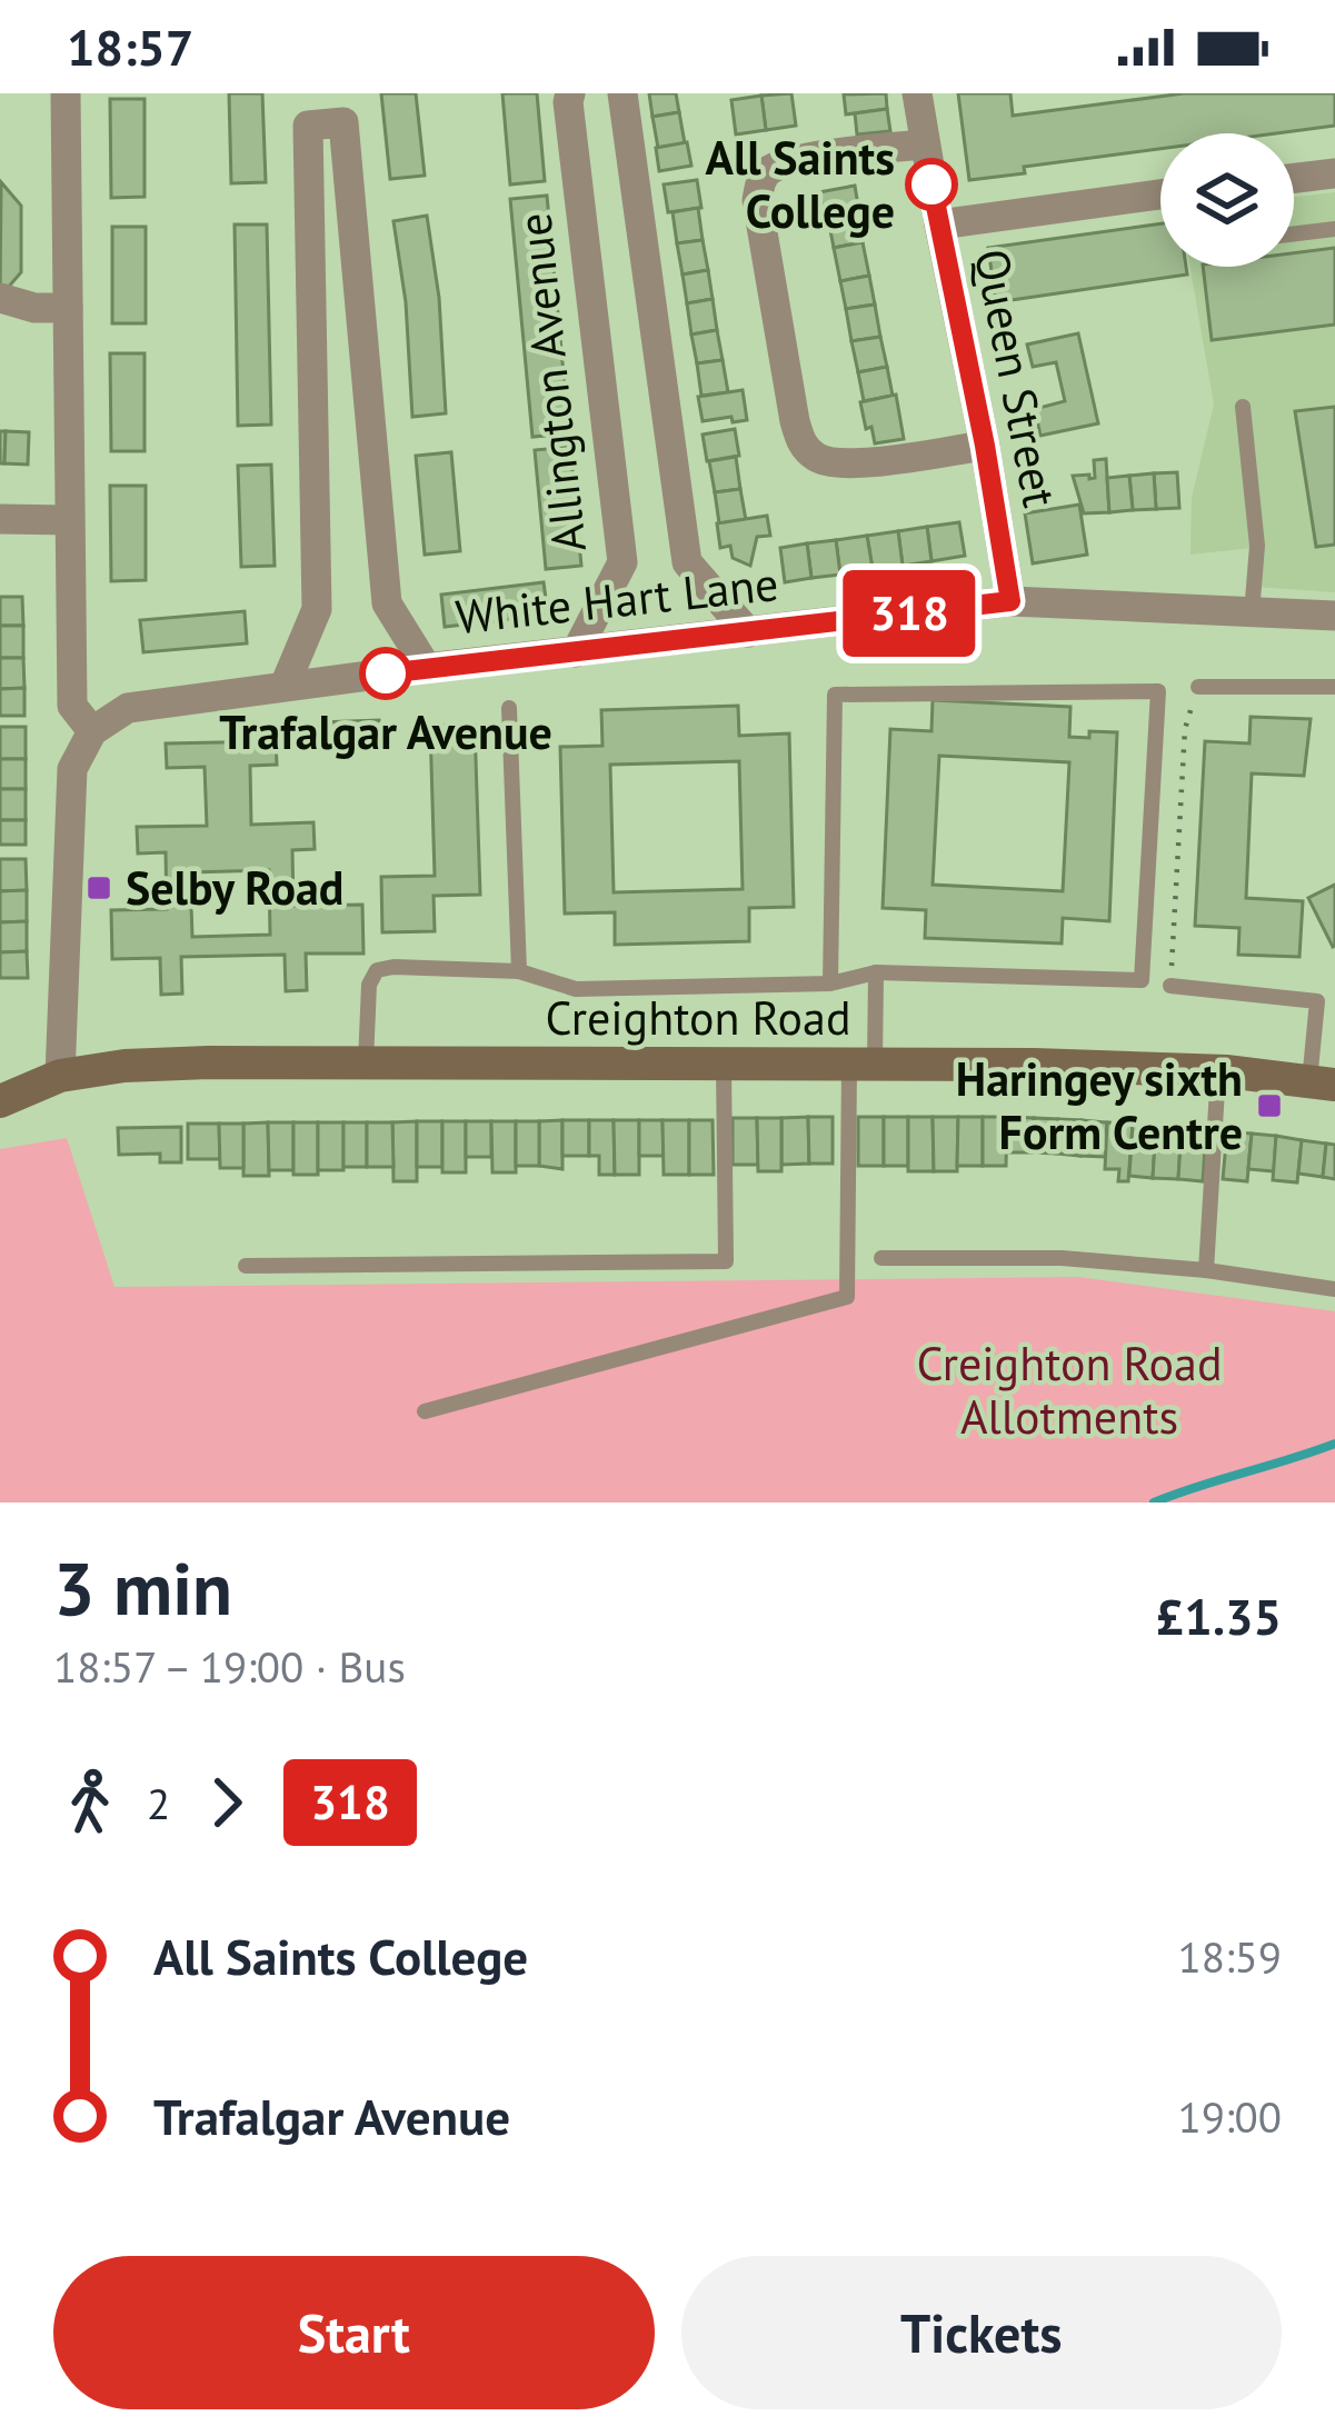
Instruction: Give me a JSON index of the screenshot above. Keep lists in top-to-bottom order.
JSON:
{
  "streets": {
    "street": [
      "Queen Street",
      "Allington Avenue",
      "White Hart Lane",
      "Creighton Road"
    ]
  },
  "crossings": [
    ["Queen Street", "White Hart Lane"],
    ["Allington Avenue", "White Hart Lane"]
  ],
  "parks": ["Creighton Road Allotments"],
  "places": {
    "other": ["All Saints College", "Trafalgar Avenue"],
    "transit": ["Selby Road", "Haringey sixth Form Centre"]
  },
  "lines": ["bus line 318"],
  "page": {
    "status": "18:57",
    "on_map": "318",
    "heading": ["3 min", "18:57 – 19:00 · Bus", "£1.35"],
    "legs": ["2", "318"],
    "list": [
      {
        "name": "All Saints College",
        "value": "18:59"
      },
      {
        "name": "Trafalgar Avenue",
        "value": "19:00"
      }
    ],
    "buttons": ["Start", "Tickets"]
  }
}
